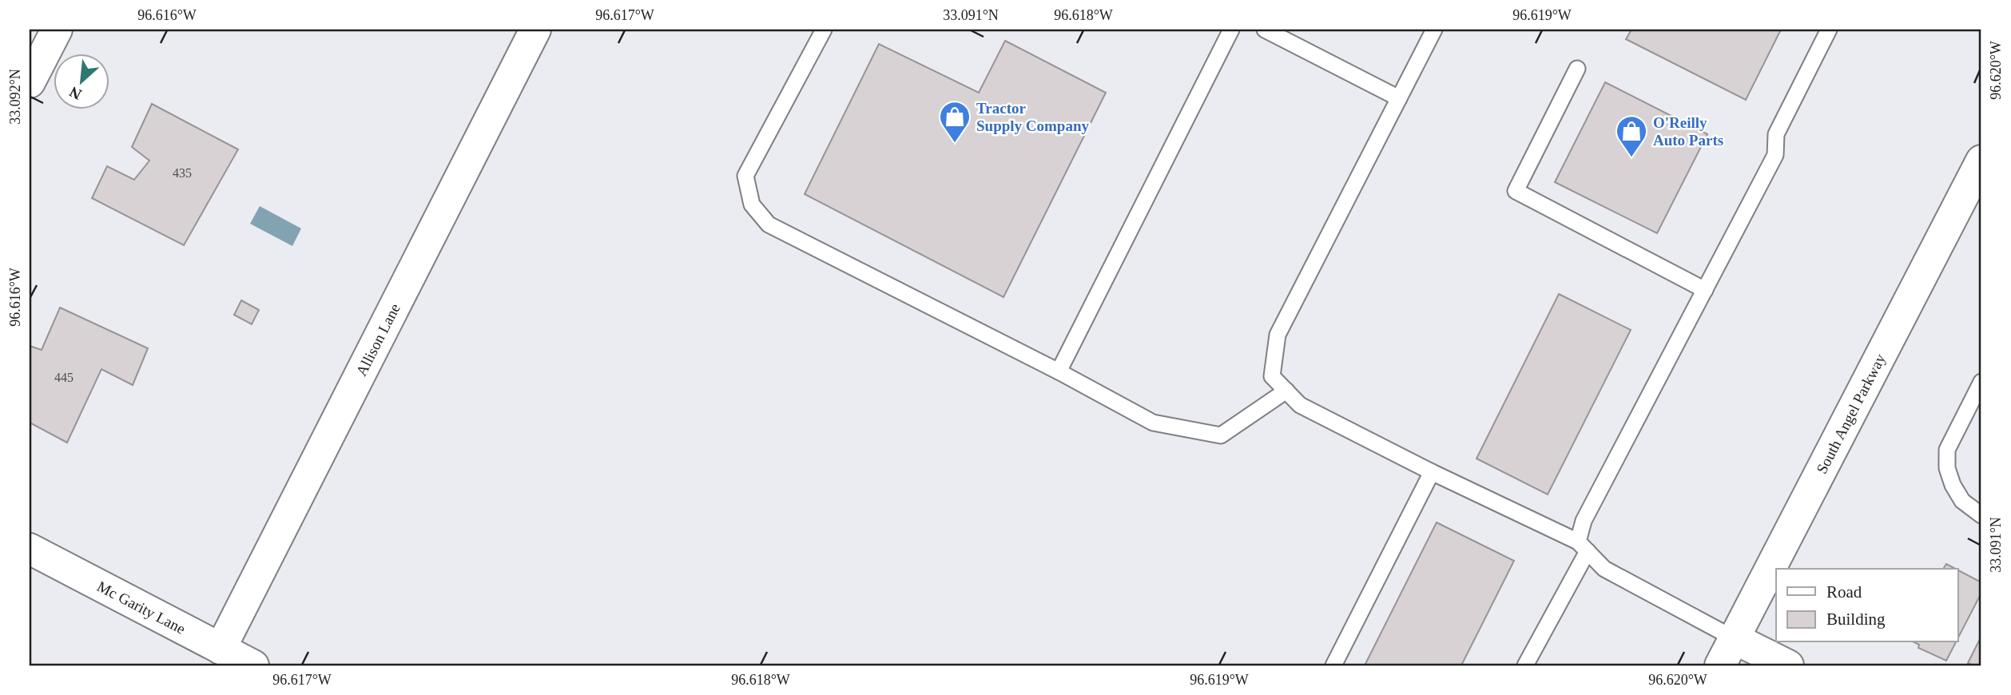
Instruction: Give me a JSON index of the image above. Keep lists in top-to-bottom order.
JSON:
{
  "streets": {
    "street": ["Allison Lane", "South Angel Parkway", "Mc Garity Lane"]
  },
  "crossings": [
    ["Allison Lane", "Mc Garity Lane"]
  ],
  "places": {
    "shop": ["Tractor Supply Company", "O'Reilly Auto Parts"]
  },
  "house_numbers": ["435", "445"],
  "legend": ["Road", "Building"],
  "north": "bottom left",
  "coordinates": [
    "96.616°W",
    "96.617°W",
    "33.091°N",
    "96.618°W",
    "96.619°W",
    "96.620°W",
    "33.092°N"
  ]
}
